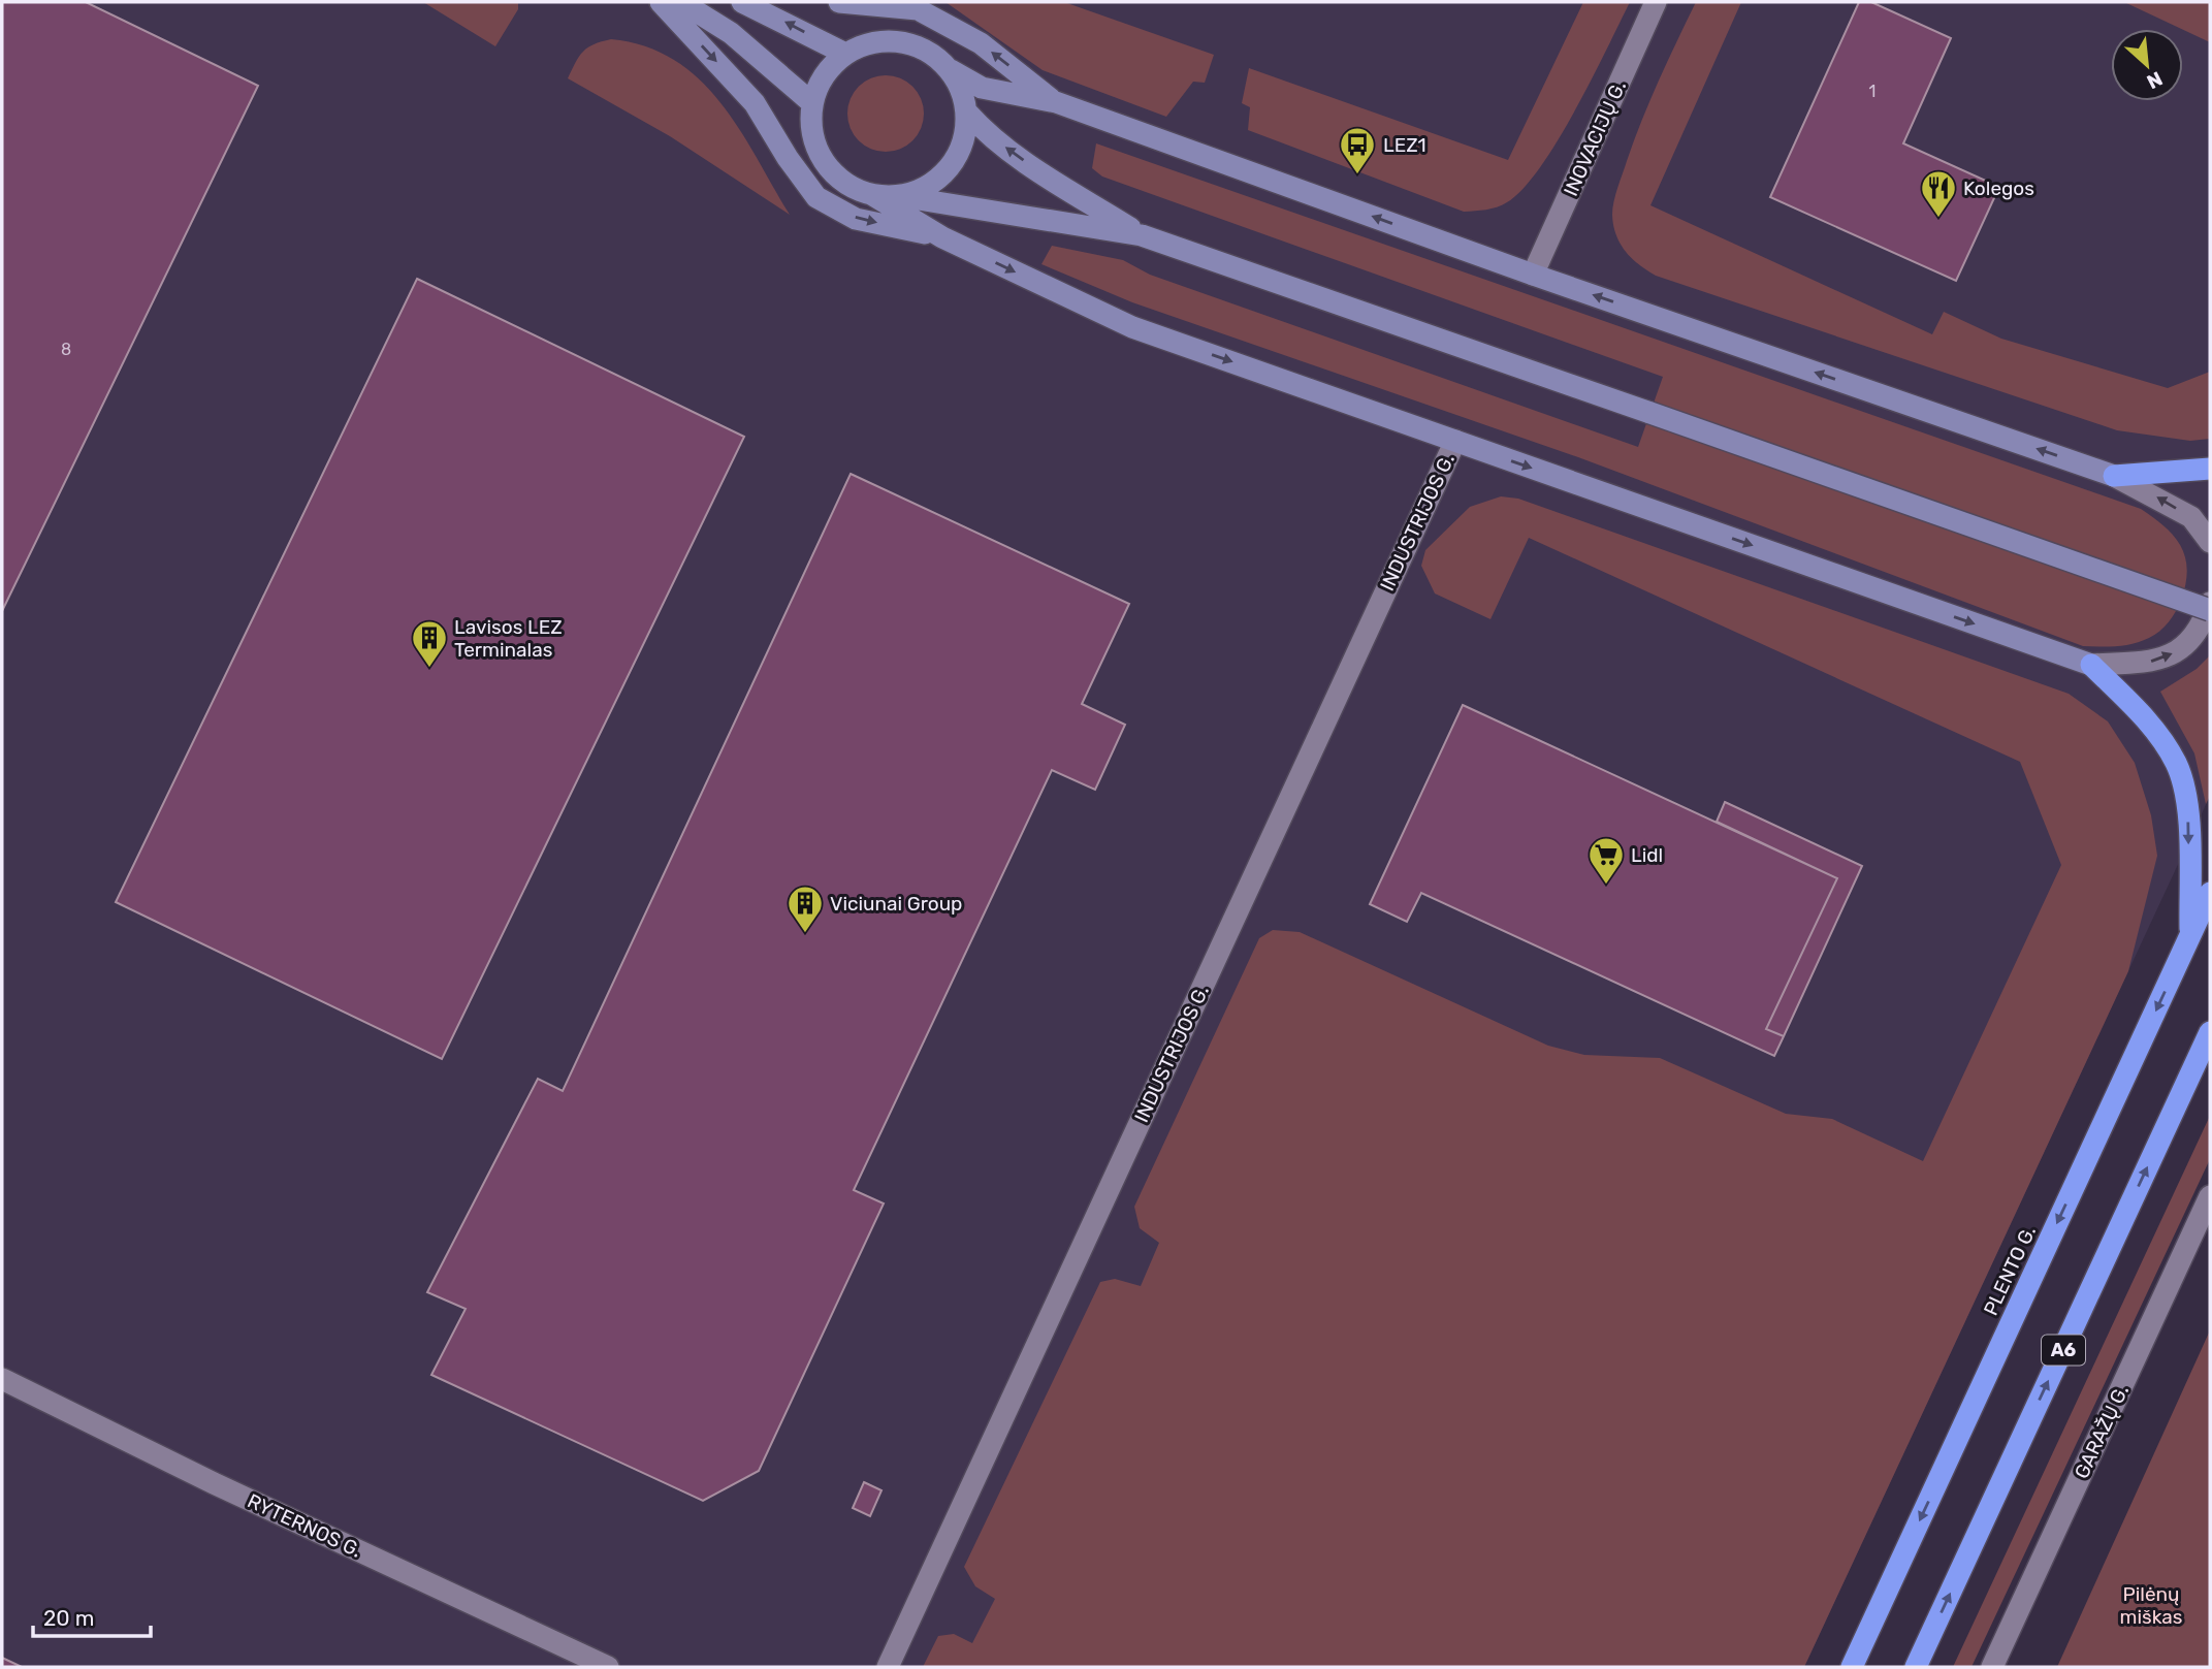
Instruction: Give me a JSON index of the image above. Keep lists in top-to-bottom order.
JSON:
{
  "streets": {
    "highway": ["PLENTO G.", "A6"],
    "street": [
      "INOVACIJŲ G.",
      "INDUSTRIJOS G.",
      "GARAŽŲ G.",
      "RYTERNOS G."
    ]
  },
  "parks": ["Pilėnų miškas"],
  "places": {
    "bus stop": ["LEZ1"],
    "restaurant": ["Kolegos"],
    "building": ["Lavisos LEZ Terminalas", "Viciunai Group"],
    "supermarket": ["Lidl"]
  },
  "house_numbers": ["1", "8"],
  "scale_bar": "20 m",
  "north": "bottom right"
}
